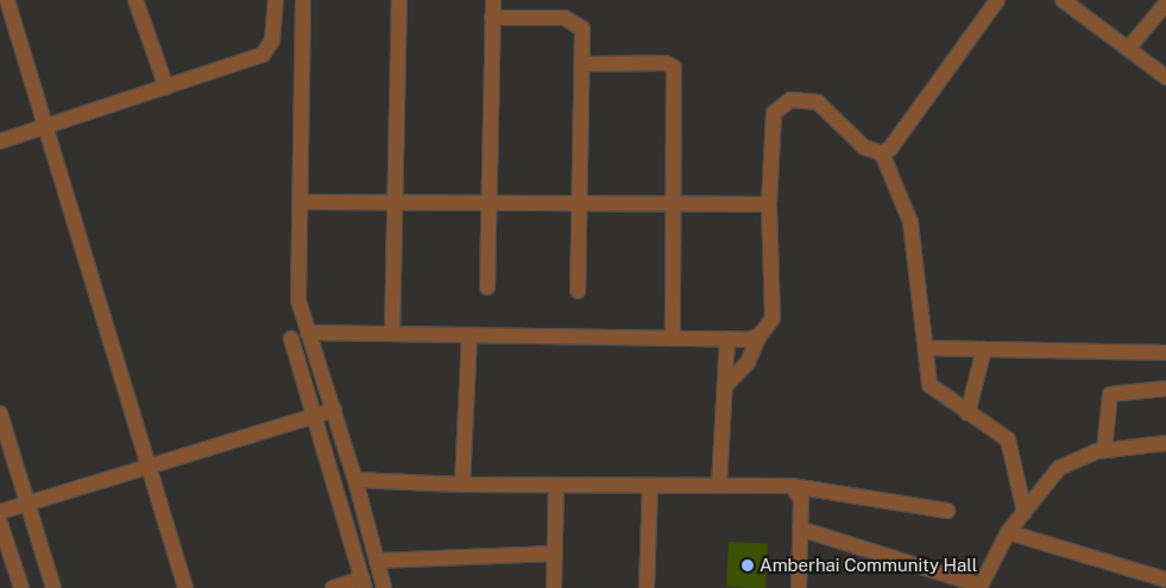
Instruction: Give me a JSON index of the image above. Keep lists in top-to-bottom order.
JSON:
{
  "places": ["Amberhai Community Hall"]
}
